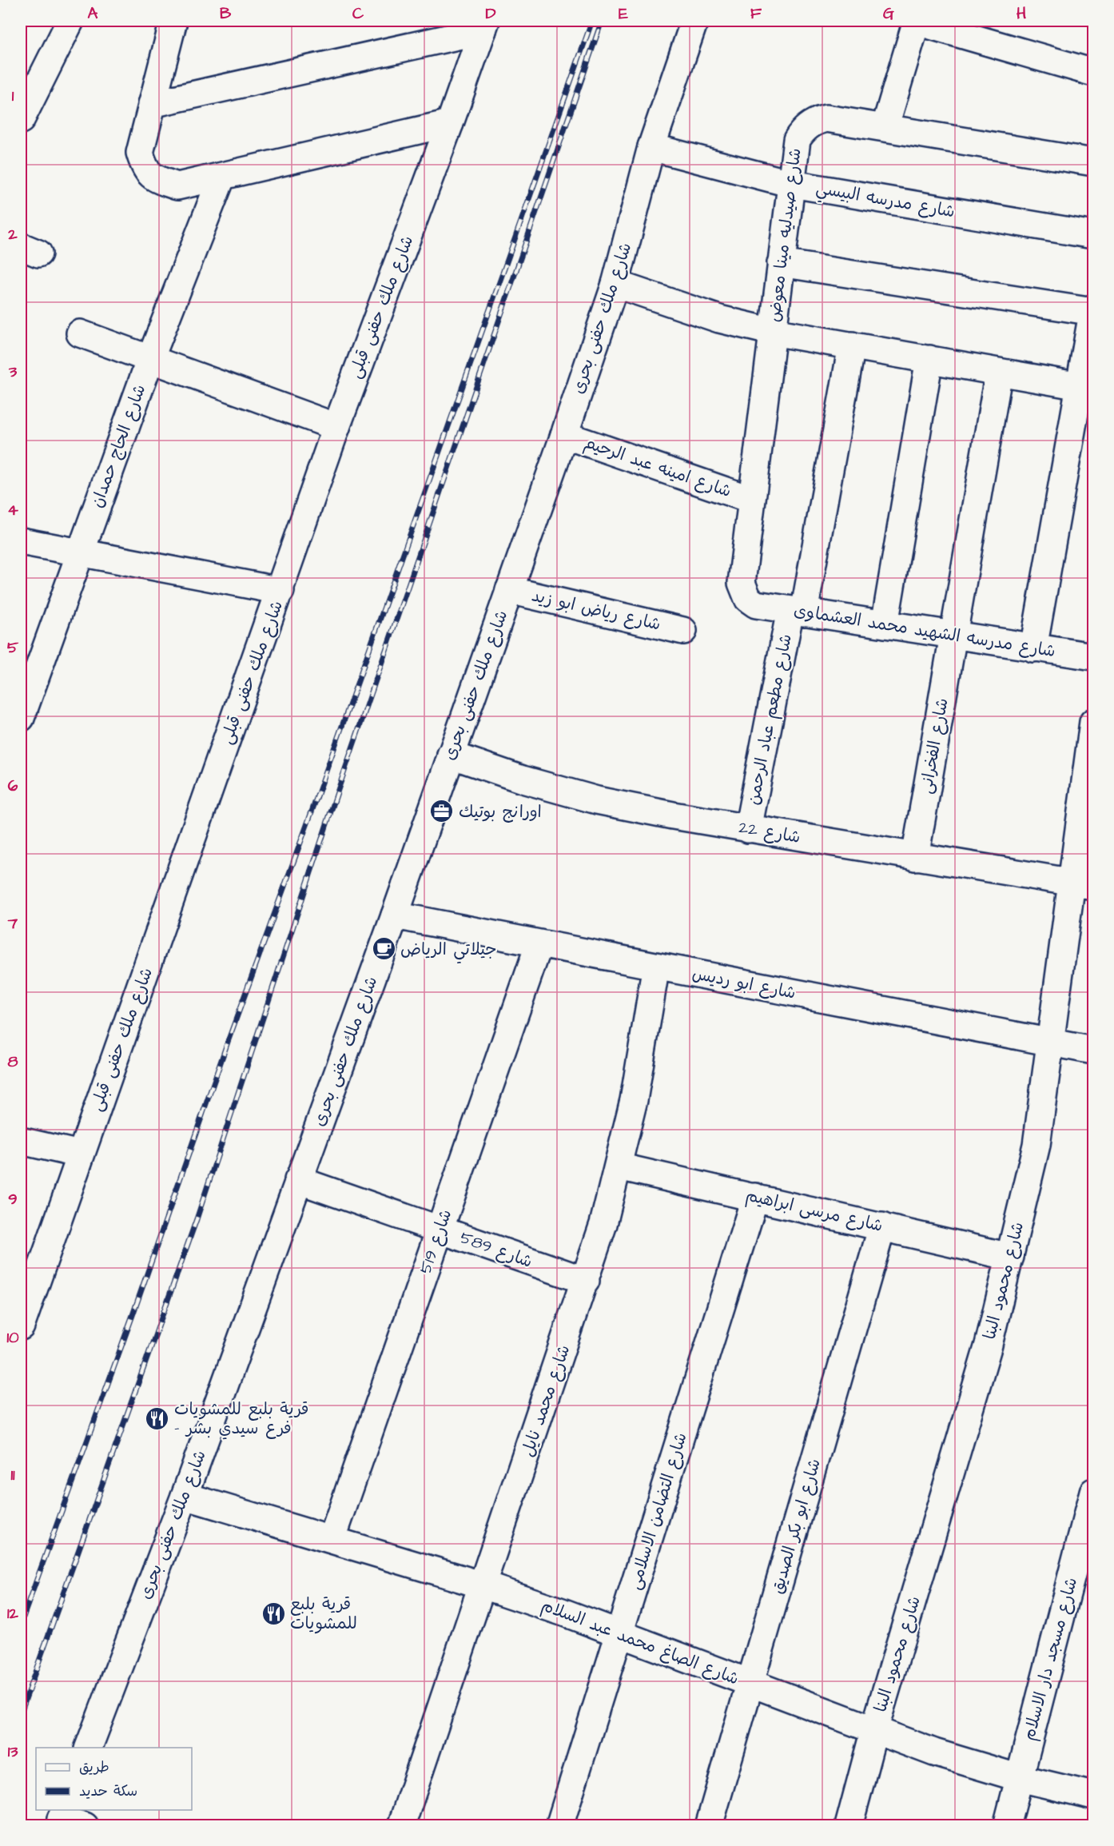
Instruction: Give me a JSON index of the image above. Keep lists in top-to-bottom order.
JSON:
{
  "streets": {
    "street": [
      "شارع مدرسه البيسي",
      "شارع صيدليه مينا معوض",
      "شارع ملك حفنى قبلى",
      "شارع ملك حفنى بحرى",
      "شارع الحاج حمدان",
      "شارع امينه عبد الرحيم",
      "شارع رياض ابو زيد",
      "شارع مدرسه الشهيد محمد العشماوى",
      "شارع مطعم عباد الرحمن",
      "شارع الفخرانى",
      "شارع 22",
      "شارع ابو رديس",
      "شارع مرسى ابراهيم",
      "شارع 519",
      "شارع 589",
      "شارع محمود البنا",
      "شارع محمد نايل",
      "شارع التضامن الاسلامى",
      "شارع ابو بكر الصديق",
      "شارع الصاغ محمد عبد السلام",
      "شارع مسجد دار الاسلام"
    ]
  },
  "crossings": [
    ["شارع مدرسه البيسي", "شارع صيدليه مينا معوض"],
    ["شارع مدرسه البيسي", "شارع ملك حفنى بحرى"],
    ["شارع صيدليه مينا معوض", "شارع امينه عبد الرحيم"],
    ["شارع صيدليه مينا معوض", "شارع مدرسه الشهيد محمد العشماوى"],
    ["شارع ملك حفنى بحرى", "شارع امينه عبد الرحيم"],
    ["شارع ملك حفنى بحرى", "شارع رياض ابو زيد"],
    ["شارع ملك حفنى بحرى", "شارع 22"],
    ["شارع ملك حفنى بحرى", "شارع ابو رديس"],
    ["شارع ملك حفنى بحرى", "شارع 589"],
    ["شارع ملك حفنى بحرى", "شارع الصاغ محمد عبد السلام"],
    ["شارع مدرسه الشهيد محمد العشماوى", "شارع مطعم عباد الرحمن"],
    ["شارع مدرسه الشهيد محمد العشماوى", "شارع الفخرانى"],
    ["شارع مطعم عباد الرحمن", "شارع 22"],
    ["شارع الفخرانى", "شارع 22"],
    ["شارع 22", "شارع محمود البنا"],
    ["شارع ابو رديس", "شارع 519"],
    ["شارع ابو رديس", "شارع محمود البنا"],
    ["شارع ابو رديس", "شارع محمد نايل"],
    ["شارع مرسى ابراهيم", "شارع محمود البنا"],
    ["شارع مرسى ابراهيم", "شارع محمد نايل"],
    ["شارع مرسى ابراهيم", "شارع التضامن الاسلامى"],
    ["شارع مرسى ابراهيم", "شارع ابو بكر الصديق"],
    ["شارع 519", "شارع 589"],
    ["شارع 519", "شارع الصاغ محمد عبد السلام"],
    ["شارع 589", "شارع محمد نايل"],
    ["شارع محمود البنا", "شارع الصاغ محمد عبد السلام"],
    ["شارع محمد نايل", "شارع الصاغ محمد عبد السلام"],
    ["شارع التضامن الاسلامى", "شارع الصاغ محمد عبد السلام"],
    ["شارع ابو بكر الصديق", "شارع الصاغ محمد عبد السلام"],
    ["شارع الصاغ محمد عبد السلام", "شارع مسجد دار الاسلام"]
  ],
  "places": {
    "office": ["اورانج بوتيك"],
    "cafe": ["جيلاتي الرياض"],
    "restaurant": ["قرية بلبع للمشويات - فرع سيدي بشر", "قرية بلبع للمشويات"]
  },
  "legend": ["طريق", "سكة حديد"],
  "grid": {
    "columns": [
      "A",
      "B",
      "C",
      "D",
      "E",
      "F",
      "G",
      "H"
    ],
    "rows": [
      "1",
      "2",
      "3",
      "4",
      "5",
      "6",
      "7",
      "8",
      "9",
      "10",
      "11",
      "12",
      "13"
    ]
  }
}
